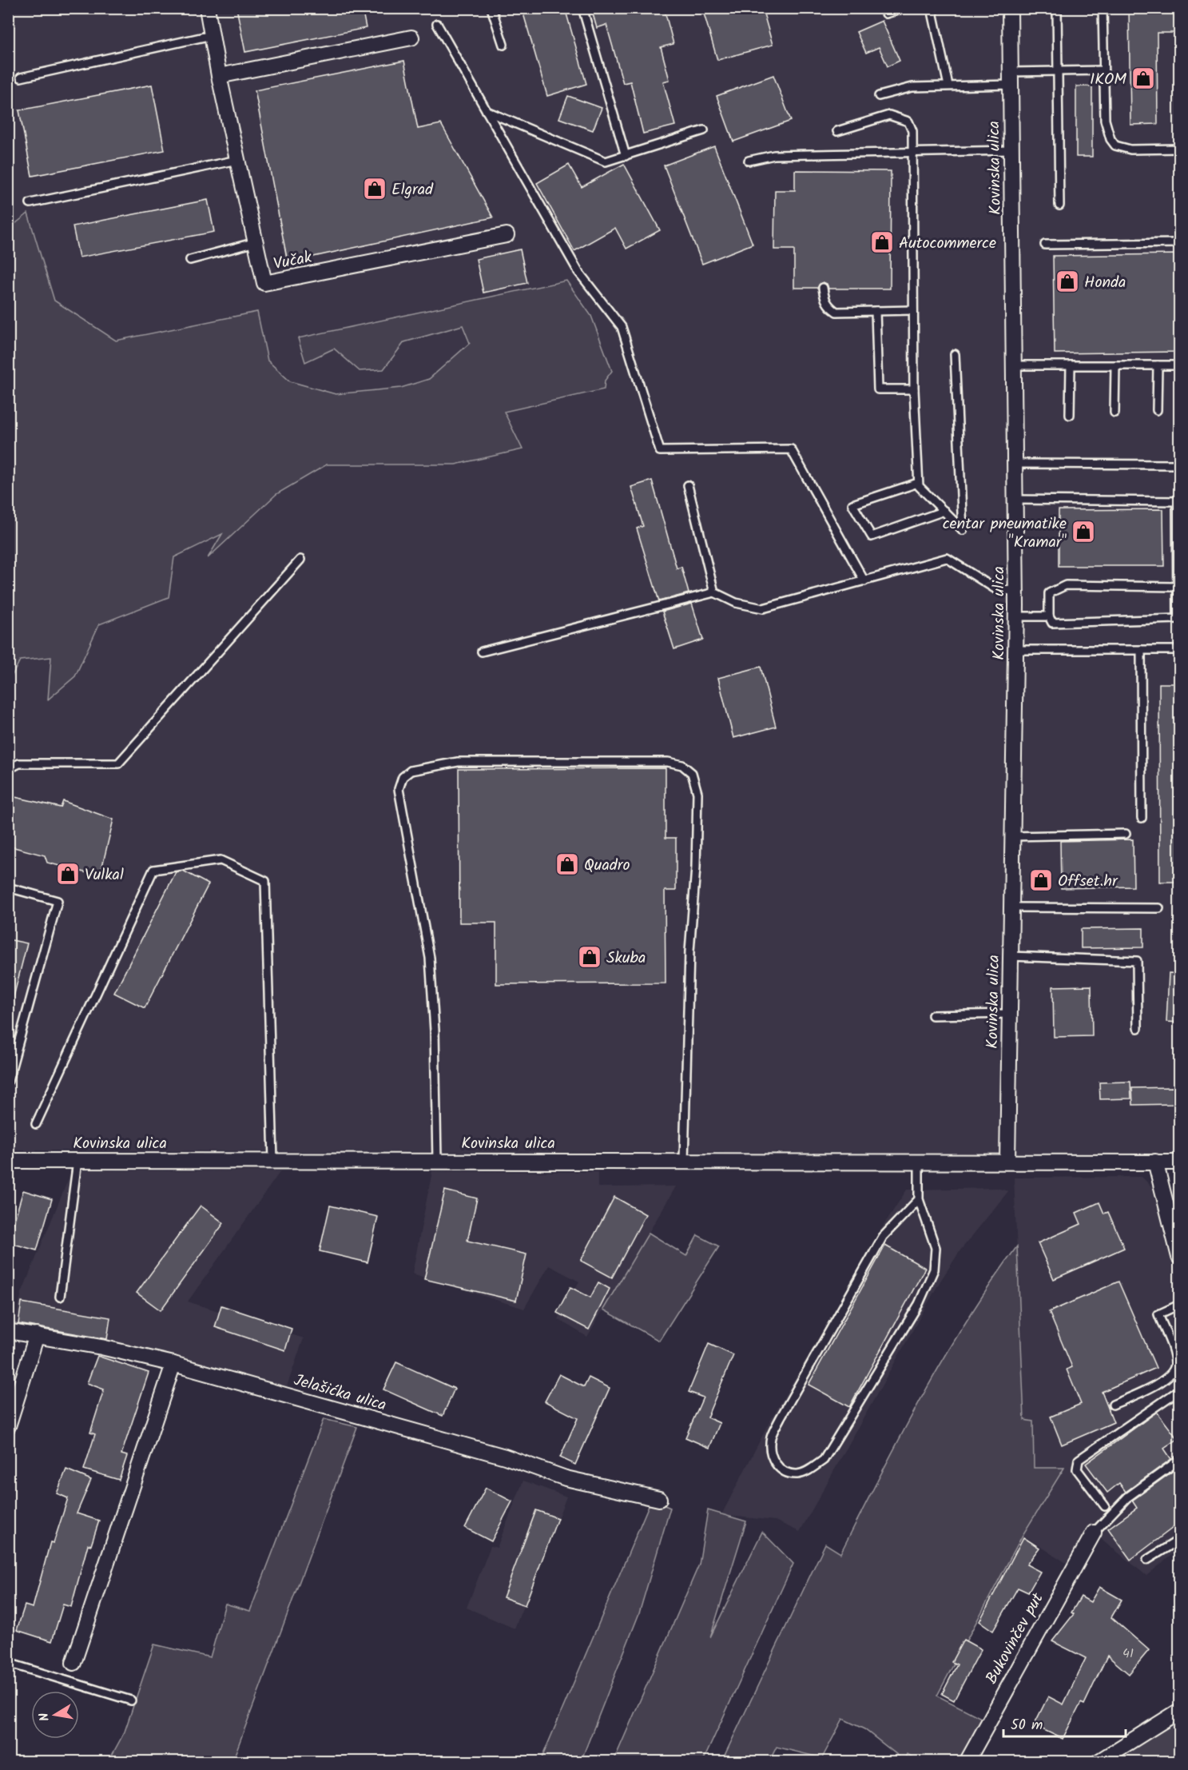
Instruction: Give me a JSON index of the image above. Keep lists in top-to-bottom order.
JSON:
{
  "streets": {
    "street": [
      "Kovinska ulica",
      "Vučak",
      "Jelašićka ulica",
      "Bukovinčev put"
    ]
  },
  "places": {
    "shop": [
      "IKOM",
      "Elgrad",
      "Autocommerce",
      "Honda",
      "centar pneumatike \"Kramar\"",
      "Quadro",
      "Vulkal",
      "Offset.hr",
      "Skuba"
    ]
  },
  "house_numbers": ["41"],
  "scale_bar": "50 m",
  "north": "left"
}
